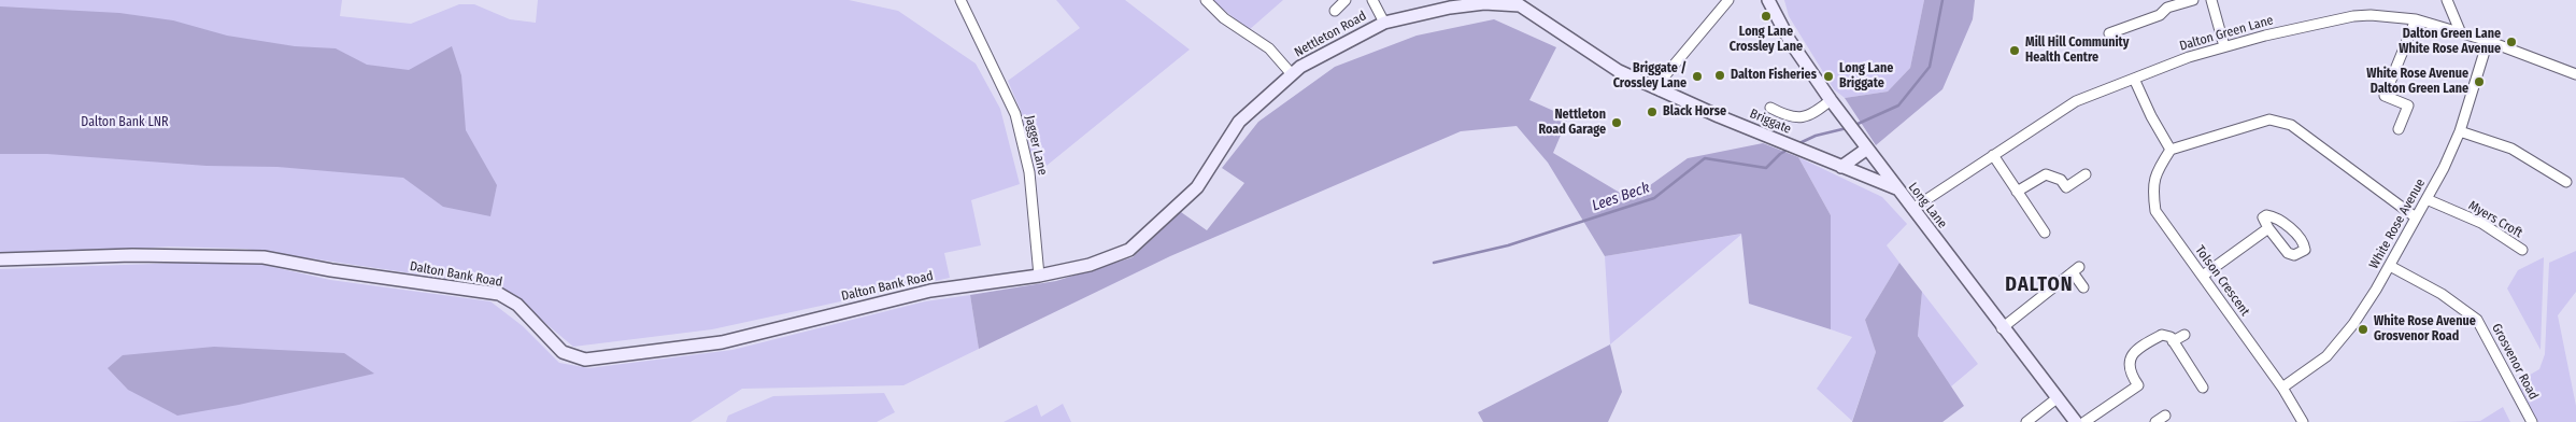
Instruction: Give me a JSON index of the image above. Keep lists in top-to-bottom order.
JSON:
{
  "streets": {
    "street": [
      "Dalton Green Lane",
      "Nettleton Road",
      "Briggate",
      "Jagger Lane",
      "Long Lane",
      "Myers Croft",
      "White Rose Avenue",
      "Dalton Bank Road",
      "Tolson Crescent",
      "Grosvenor Road"
    ]
  },
  "crossings": [
    ["Dalton Green Lane", "Long Lane"],
    ["Dalton Green Lane", "White Rose Avenue"],
    ["Nettleton Road", "Briggate"],
    ["Nettleton Road", "Jagger Lane"],
    ["Nettleton Road", "Dalton Bank Road"],
    ["Briggate", "Long Lane"],
    ["Jagger Lane", "Dalton Bank Road"],
    ["Myers Croft", "White Rose Avenue"],
    ["White Rose Avenue", "Tolson Crescent"],
    ["White Rose Avenue", "Grosvenor Road"]
  ],
  "districts": ["DALTON"],
  "water": ["Lees Beck"],
  "parks": ["Dalton Bank LNR"],
  "places": [
    "Long Lane Crossley Lane",
    "Dalton Green Lane White Rose Avenue",
    "Mill Hill Community Health Centre",
    "Dalton Fisheries",
    "Briggate / Crossley Lane",
    "Long Lane Briggate",
    "White Rose Avenue Dalton Green Lane",
    "Black Horse",
    "Nettleton Road Garage",
    "White Rose Avenue Grosvenor Road"
  ]
}
